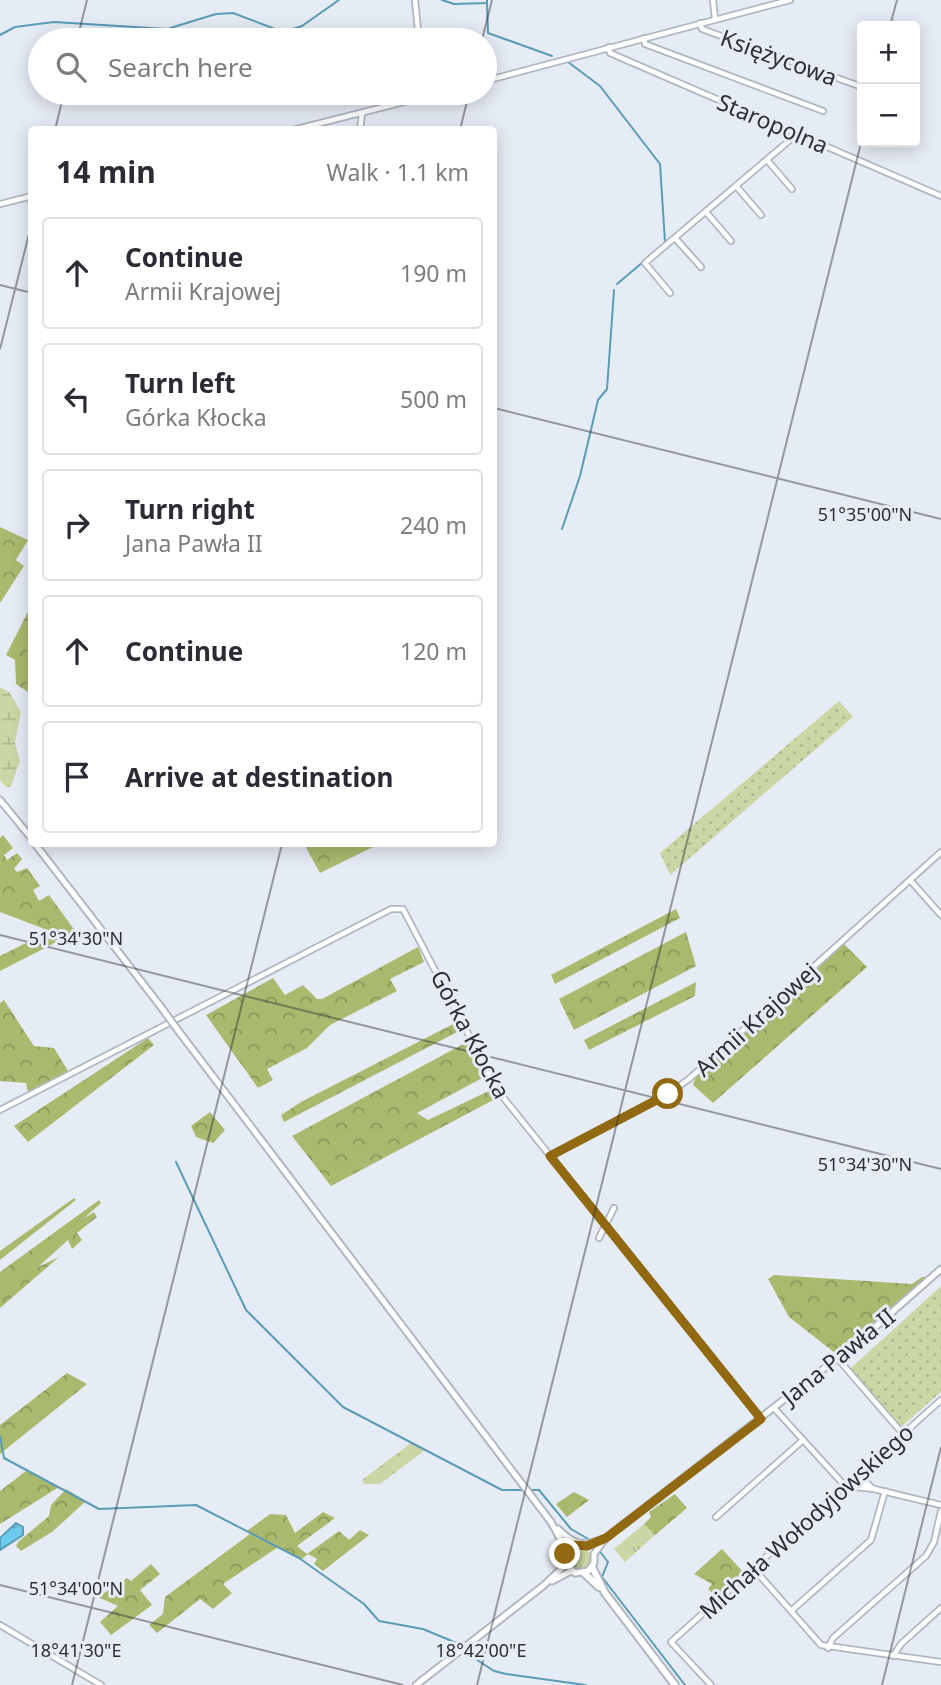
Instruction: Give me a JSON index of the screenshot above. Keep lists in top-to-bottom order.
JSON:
{
  "streets": {
    "main road": ["Jana Pawła II"],
    "street": [
      "Księżycowa",
      "Staropolna",
      "Armii Krajowej",
      "Górka Kłocka",
      "Michała Wołodyjowskiego"
    ]
  },
  "crossings": [
    ["Armii Krajowej", "Górka Kłocka"],
    ["Górka Kłocka", "Jana Pawła II"]
  ],
  "page": {
    "map_buttons": ["+", "−"],
    "search": "Search here",
    "heading": ["14 min", "Walk · 1.1 km"],
    "list": [
      ["Continue", "Armii Krajowej", "190 m"],
      ["Turn left", "Górka Kłocka", "500 m"],
      ["Turn right", "Jana Pawła II", "240 m"],
      ["Continue", "120 m"],
      "Arrive at destination"
    ]
  },
  "coordinates": [
    "51°35'00\"N",
    "51°34'30\"N",
    "51°34'00\"N",
    "18°41'30\"E",
    "18°42'00\"E"
  ]
}
